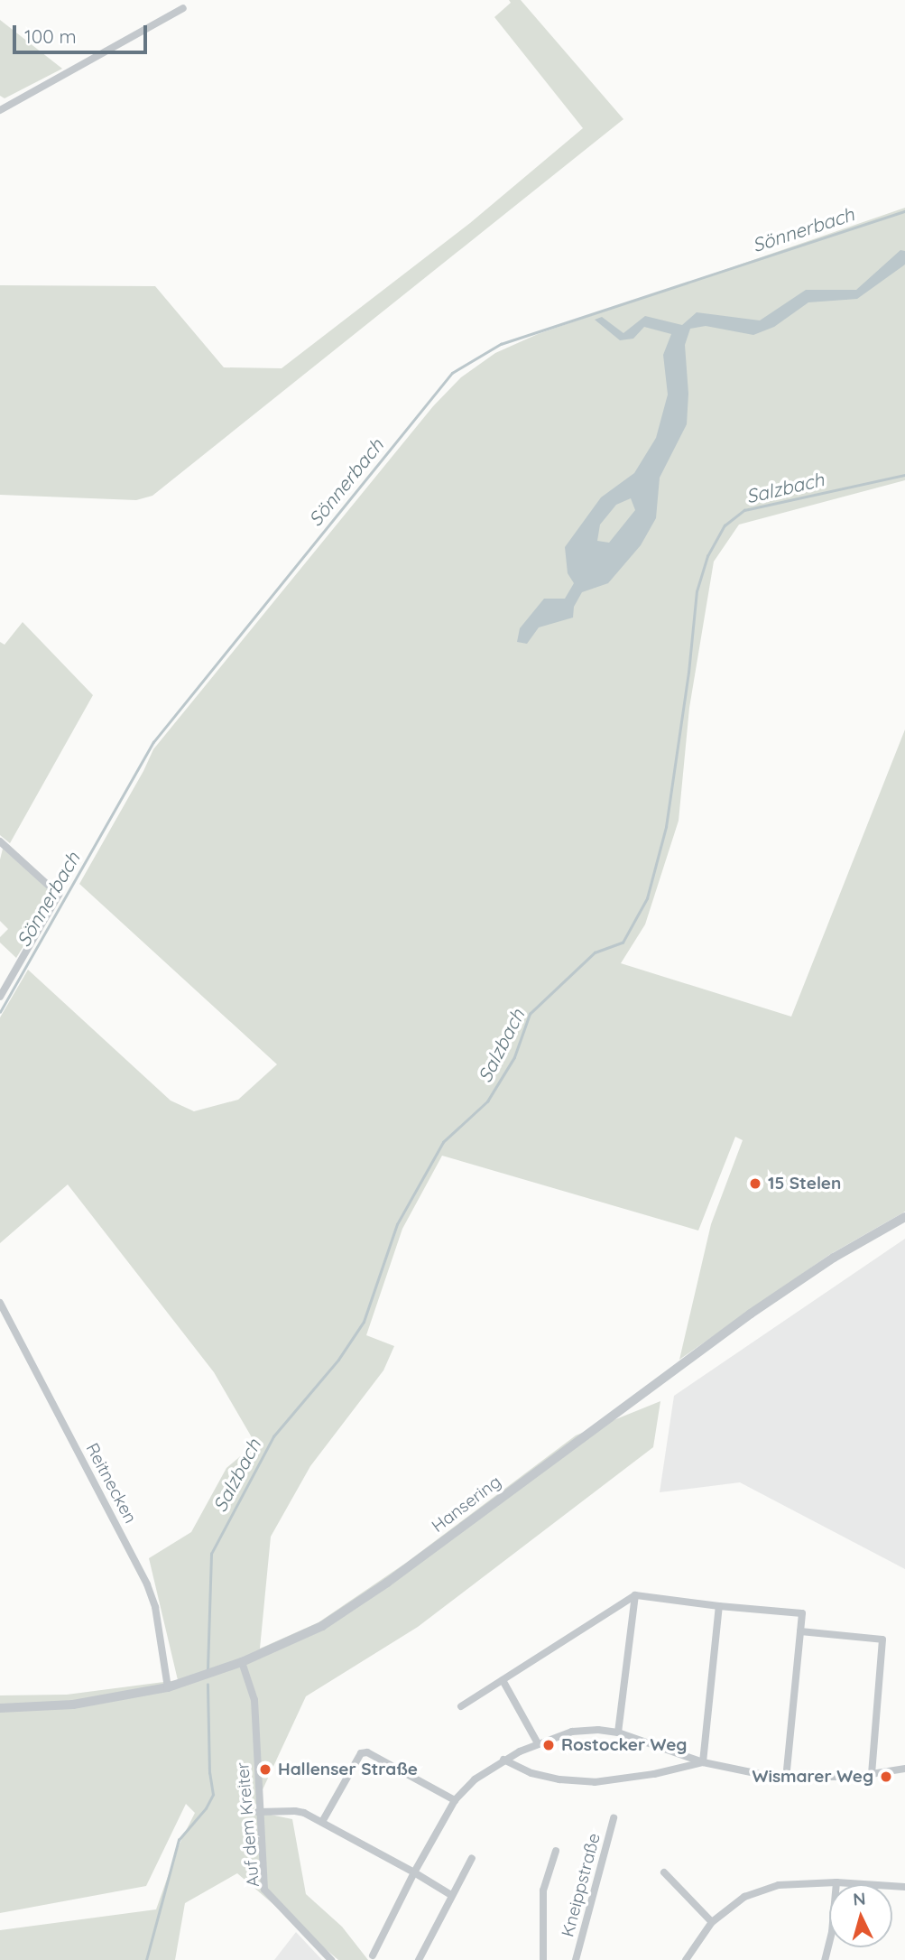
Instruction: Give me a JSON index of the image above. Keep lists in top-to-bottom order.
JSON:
{
  "streets": {
    "street": [
      "Reitnecken",
      "Hansering",
      "Auf dem Kreiter",
      "Kneippstraße"
    ]
  },
  "crossings": [
    ["Reitnecken", "Hansering"],
    ["Hansering", "Auf dem Kreiter"]
  ],
  "water": ["Sönnerbach", "Salzbach"],
  "places": [
    "15 Stelen",
    "Rostocker Weg",
    "Hallenser Straße",
    "Wismarer Weg"
  ],
  "scale_bar": "100 m",
  "north": "top"
}
